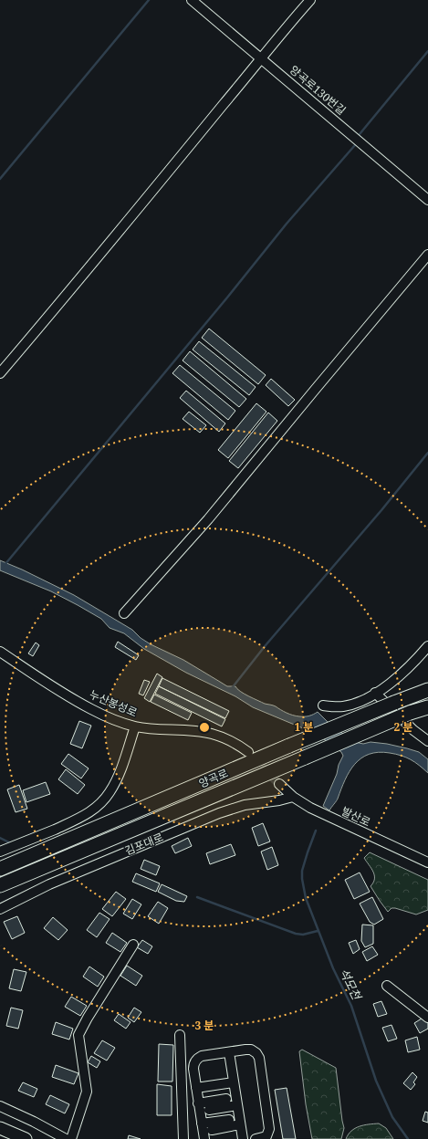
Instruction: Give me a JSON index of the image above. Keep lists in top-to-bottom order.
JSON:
{
  "streets": {
    "highway": ["양곡로"],
    "street": [
      "양곡로130번길",
      "누산봉성로",
      "발산로",
      "김포대로"
    ]
  },
  "crossings": [
    ["발산로", "김포대로"]
  ],
  "water": ["석모천"],
  "rings": ["1 분", "2 분", "3 분"]
}
